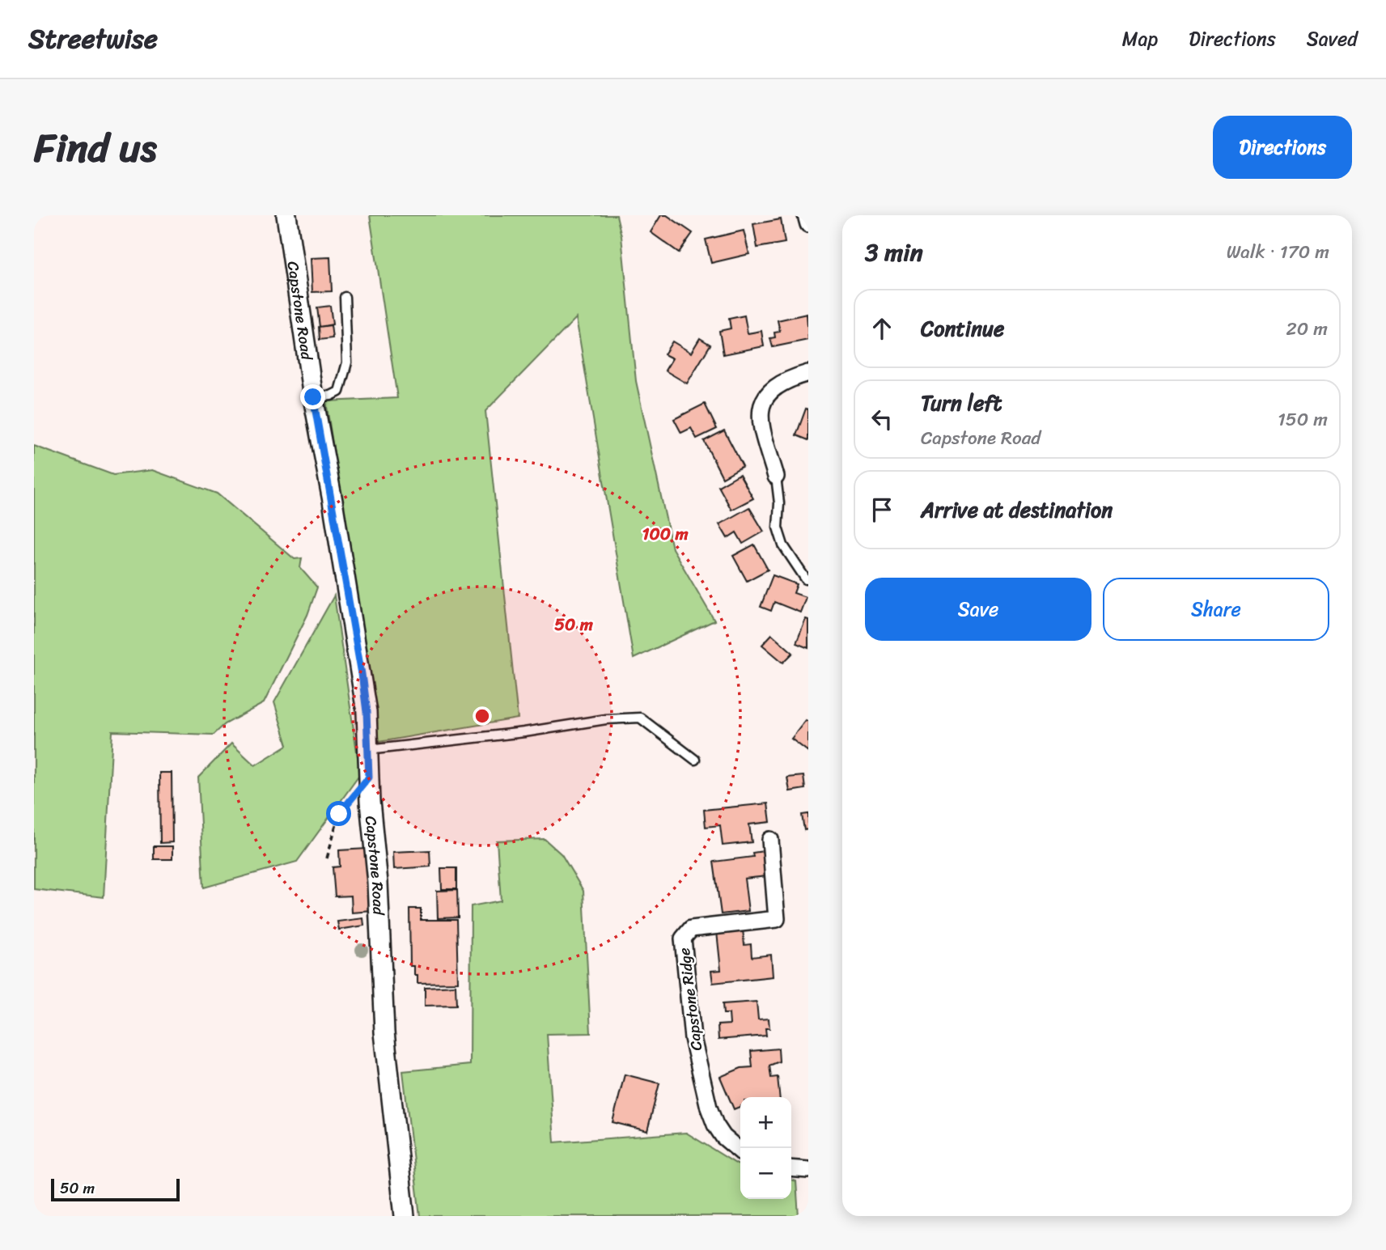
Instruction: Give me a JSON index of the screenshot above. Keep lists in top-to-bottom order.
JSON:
{
  "streets": {
    "street": ["Capstone Road", "Capstone Ridge"]
  },
  "scale_bar": "50 m",
  "page": {
    "header": "Streetwise",
    "nav": ["Map", "Directions", "Saved"],
    "title": "Find us",
    "buttons": [
      "Directions",
      ["Save", "Share"]
    ],
    "heading": ["3 min", "Walk · 170 m"],
    "list": [
      ["Continue", "20 m"],
      ["Turn left", "Capstone Road", "150 m"],
      "Arrive at destination"
    ],
    "map_buttons": ["+", "−"],
    "scale": "50 m"
  },
  "rings": ["100 m", "50 m"]
}
